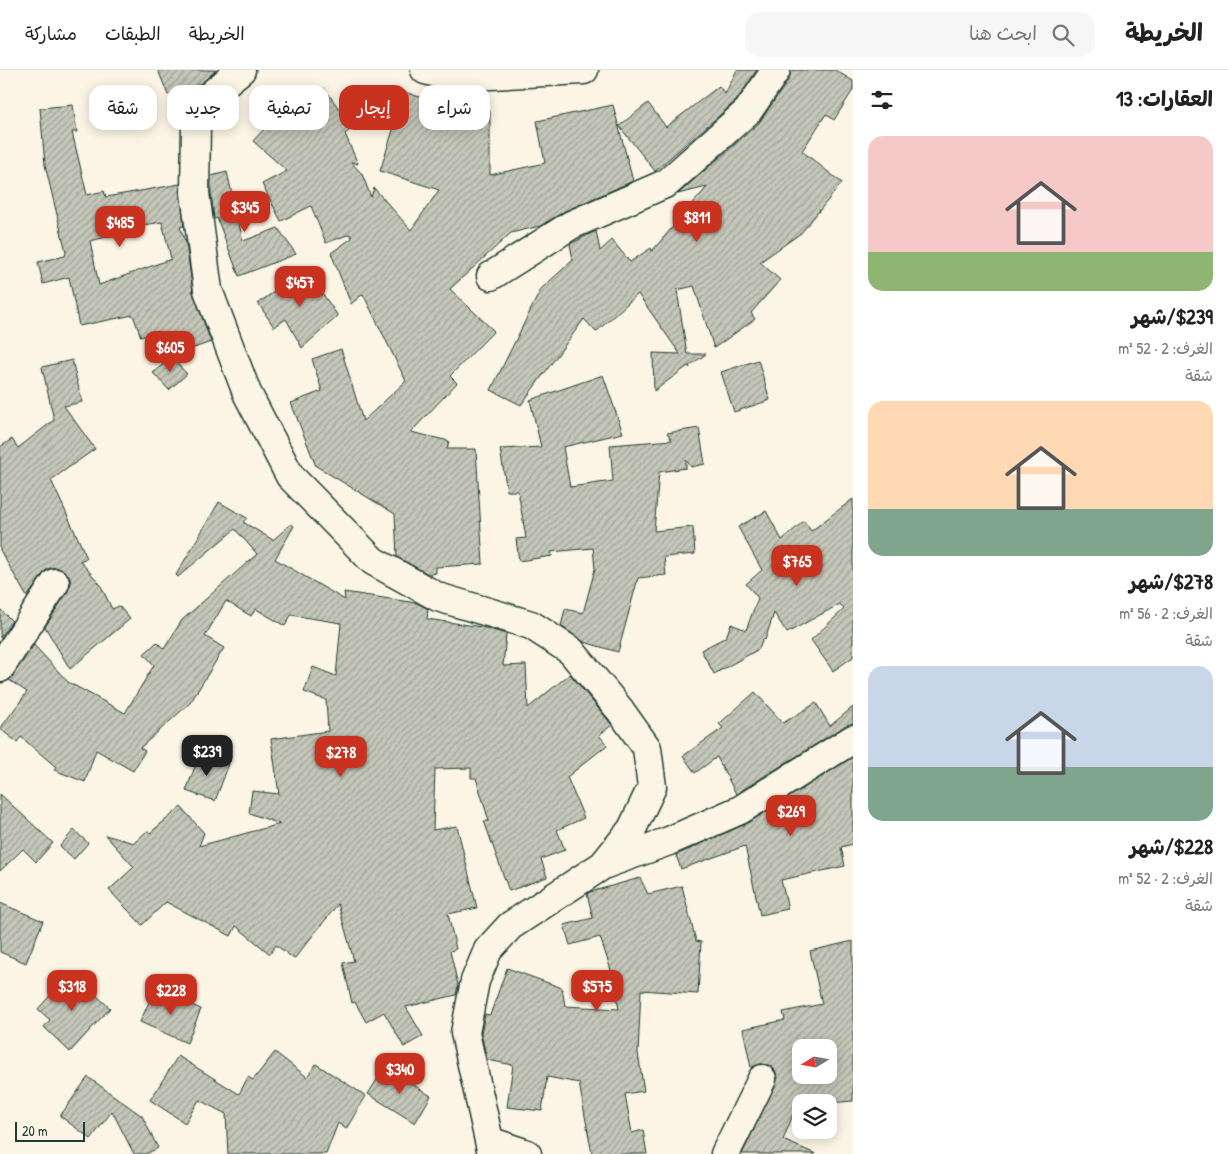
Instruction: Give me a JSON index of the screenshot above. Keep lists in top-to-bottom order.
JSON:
{
  "scale_bar": "20 m",
  "north": "left",
  "page": {
    "header": "الخريطة",
    "search": "ابحث هنا",
    "nav": ["الخريطة", "الطبقات", "مشاركة"],
    "heading": "العقارات: 13",
    "chip": [
      "شراء",
      "إيجار",
      "تصفية",
      "جديد",
      "شقة"
    ],
    "list": [
      {
        "name": "$239/شهر",
        "note": "الغرف: 2 · 52 m² · شقة"
      },
      {
        "name": "$278/شهر",
        "note": "الغرف: 2 · 56 m² · شقة"
      },
      {
        "name": "$228/شهر",
        "note": "الغرف: 2 · 52 m² · شقة"
      }
    ],
    "price": [
      "$345",
      "$811",
      "$485",
      "$457",
      "$605",
      "$765",
      "$239",
      "$278",
      "$269",
      "$318",
      "$575",
      "$228",
      "$340"
    ],
    "scale": "20 m"
  }
}
